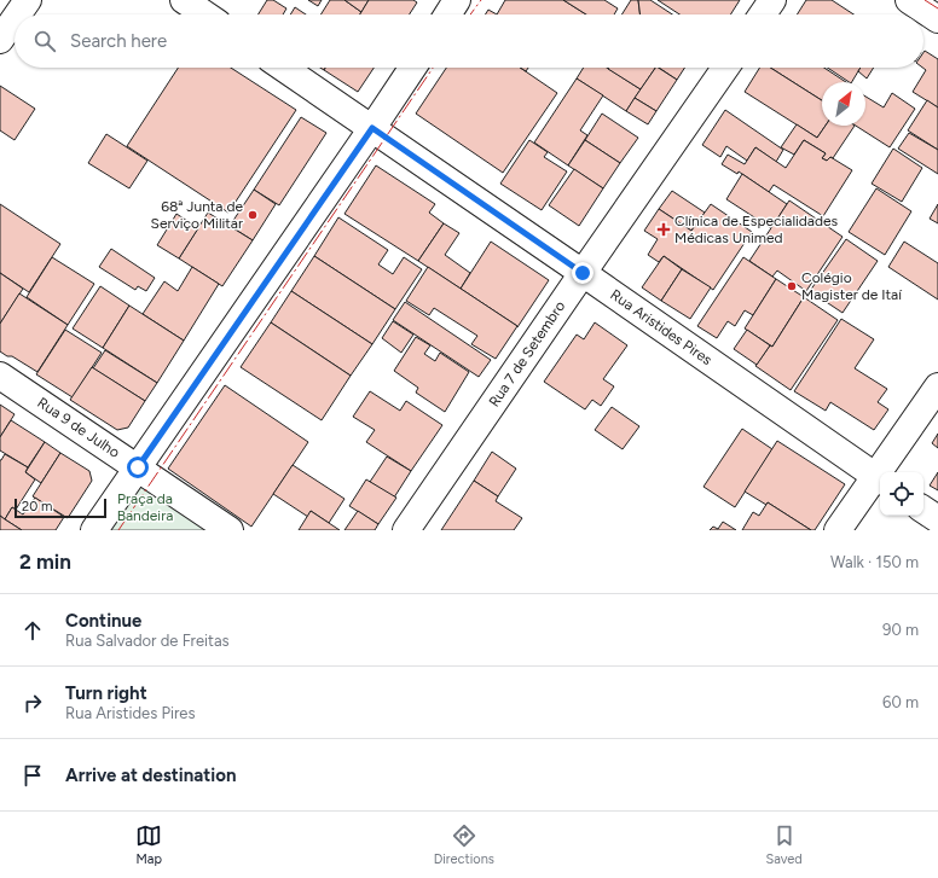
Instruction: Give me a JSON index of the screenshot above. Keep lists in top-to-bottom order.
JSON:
{
  "streets": {
    "street": ["Rua Aristides Pires", "Rua 7 de Setembro", "Rua 9 de Julho"]
  },
  "crossings": [
    ["Rua Aristides Pires", "Rua 7 de Setembro"]
  ],
  "parks": ["Praça da Bandeira"],
  "places": {
    "other": ["68ª Junta de Serviço Militar", "Colégio Magister de Itaí"],
    "health": ["Clínica de Especialidades Médicas Unimed"]
  },
  "scale_bar": "20 m",
  "north": "top right",
  "page": {
    "search": "Search here",
    "scale": "20 m",
    "heading": ["2 min", "Walk · 150 m"],
    "list": [
      ["Continue", "Rua Salvador de Freitas", "90 m"],
      ["Turn right", "Rua Aristides Pires", "60 m"],
      "Arrive at destination"
    ],
    "nav": ["Map", "Directions", "Saved"]
  }
}
